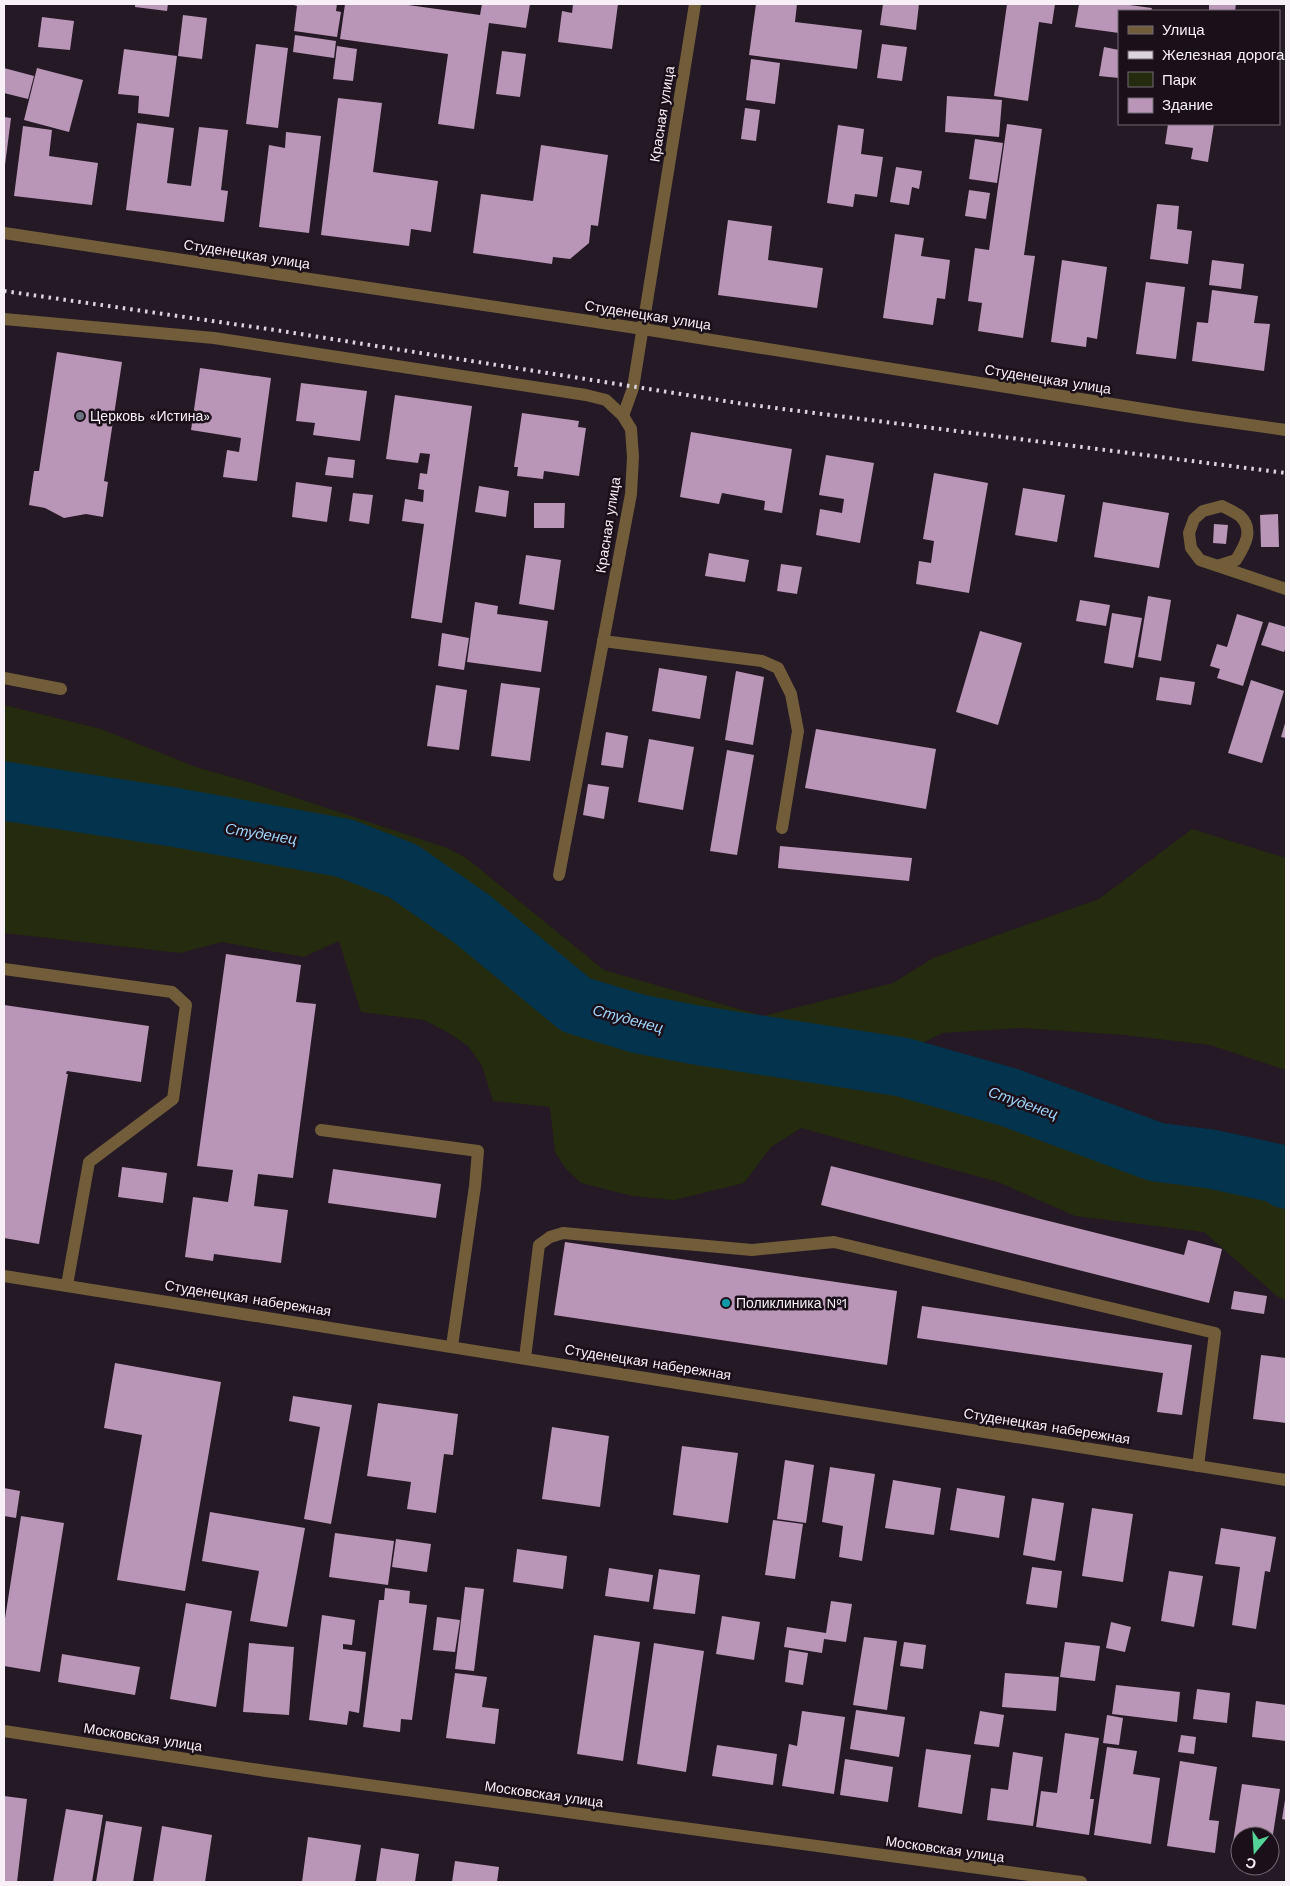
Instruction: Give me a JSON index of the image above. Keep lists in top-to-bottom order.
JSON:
{
  "streets": {
    "street": [
      "Красная улица",
      "Студенецкая улица",
      "Студенецкая набережная",
      "Московская улица"
    ]
  },
  "crossings": [
    ["Красная улица", "Студенецкая улица"]
  ],
  "water": ["Студенец"],
  "places": ["Церковь «Истина»", "Поликлиника №1"],
  "legend": [
    "Улица",
    "Железная дорога",
    "Парк",
    "Здание"
  ],
  "north": "bottom"
}
